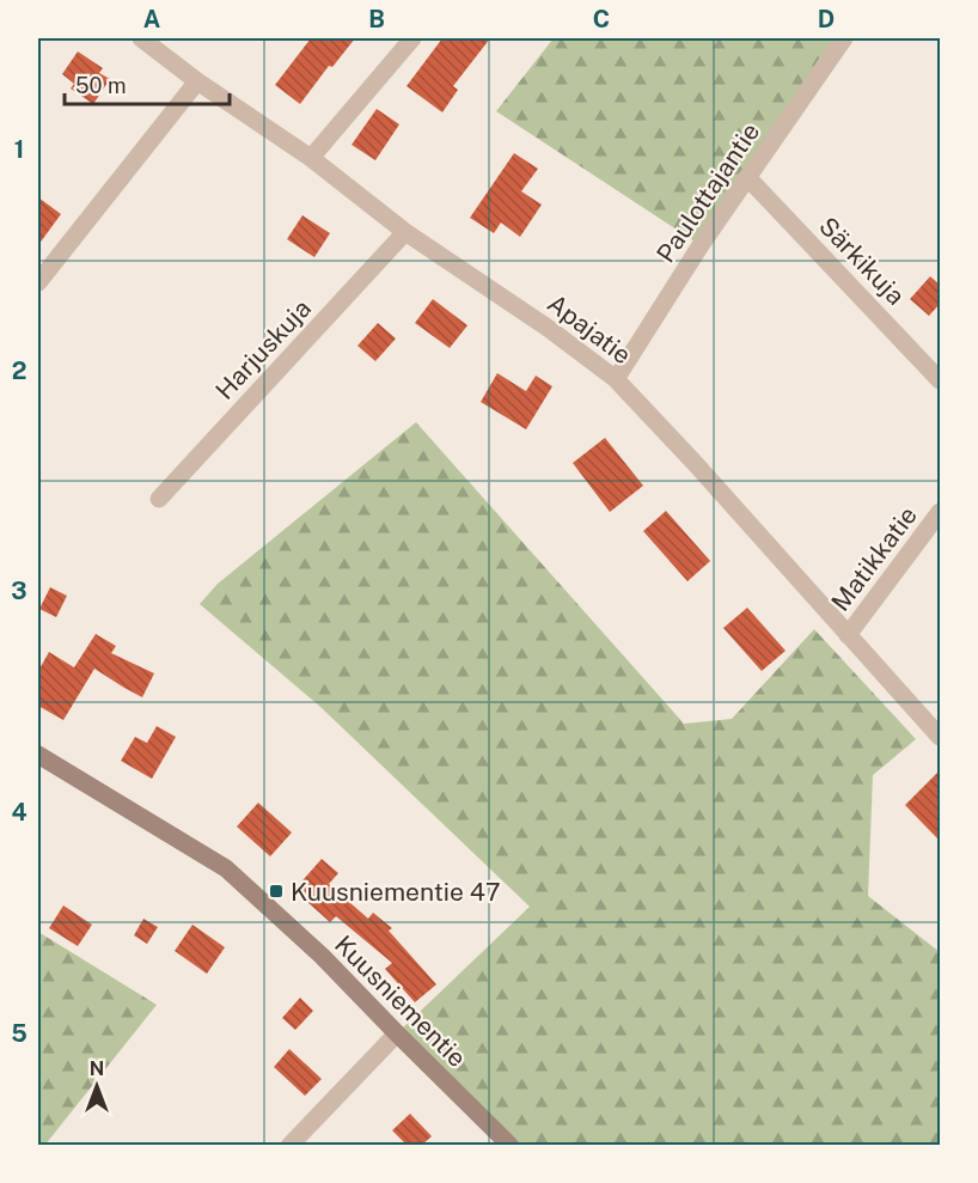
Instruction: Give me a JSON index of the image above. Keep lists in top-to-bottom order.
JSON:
{
  "streets": {
    "street": [
      "Paulottajantie",
      "Särkikuja",
      "Apajatie",
      "Harjuskuja",
      "Matikkatie",
      "Kuusniementie"
    ]
  },
  "crossings": [
    ["Paulottajantie", "Särkikuja"],
    ["Paulottajantie", "Apajatie"],
    ["Apajatie", "Harjuskuja"],
    ["Apajatie", "Matikkatie"]
  ],
  "places": {
    "transit": ["Kuusniementie 47"]
  },
  "scale_bar": "50 m",
  "north": "top",
  "grid": {
    "columns": [
      "A",
      "B",
      "C",
      "D"
    ],
    "rows": [
      "1",
      "2",
      "3",
      "4",
      "5"
    ]
  }
}
